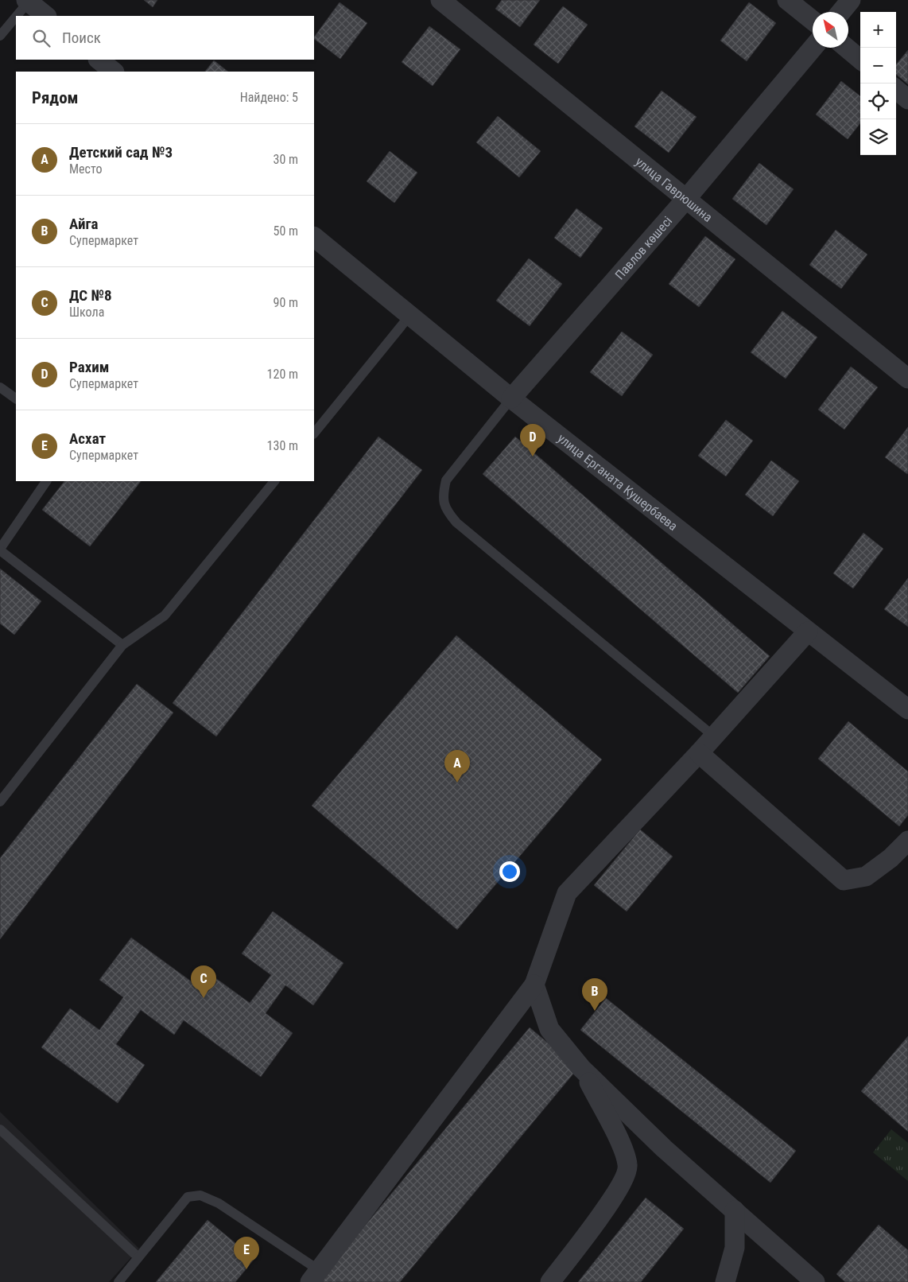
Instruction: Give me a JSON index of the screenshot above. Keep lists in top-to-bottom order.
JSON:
{
  "streets": {
    "street": ["улица Гаврюшина", "Павлов көшесі", "улица Ерганата Кушербаева"]
  },
  "crossings": [
    ["улица Гаврюшина", "Павлов көшесі"],
    ["Павлов көшесі", "улица Ерганата Кушербаева"]
  ],
  "north": "top left",
  "page": {
    "map_buttons": ["+", "−"],
    "search": "Поиск",
    "heading": ["Рядом", "Найдено: 5"],
    "list": [
      {
        "mark": "A",
        "name": "Детский сад №3",
        "note": "Место",
        "value": "30 m"
      },
      {
        "mark": "B",
        "name": "Айга",
        "note": "Супермаркет",
        "value": "50 m"
      },
      {
        "mark": "C",
        "name": "ДС №8",
        "note": "Школа",
        "value": "90 m"
      },
      {
        "mark": "D",
        "name": "Рахим",
        "note": "Супермаркет",
        "value": "120 m"
      },
      {
        "mark": "E",
        "name": "Асхат",
        "note": "Супермаркет",
        "value": "130 m"
      }
    ],
    "pins": [
      "D",
      "A",
      "C",
      "B",
      "E"
    ]
  }
}
